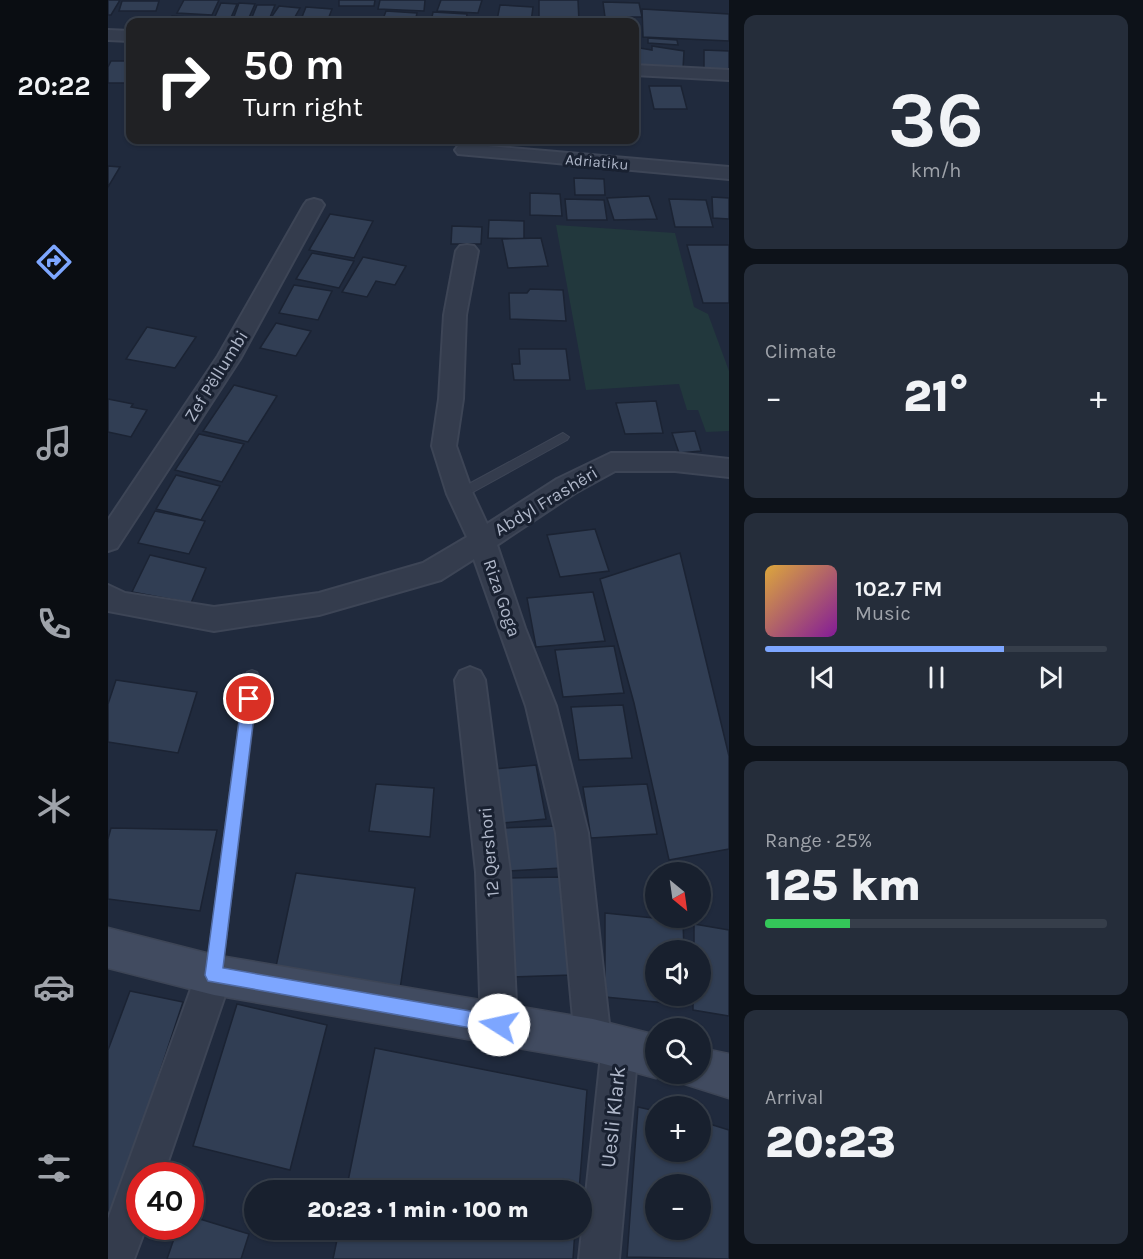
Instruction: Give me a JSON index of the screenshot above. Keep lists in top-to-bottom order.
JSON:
{
  "streets": {
    "street": [
      "Adriatiku",
      "Zef Pëllumbi",
      "Abdyl Frashëri",
      "Riza Goga",
      "12 Qershori",
      "Uesli Klark"
    ]
  },
  "crossings": [
    ["Abdyl Frashëri", "Riza Goga"],
    ["Riza Goga", "Uesli Klark"]
  ],
  "north": "bottom right",
  "page": {
    "tabs": "20:22",
    "tile": [
      ["36", "km/h"],
      "Climate",
      ["Range · 25%", "125 km"],
      ["Arrival", "20:23"]
    ],
    "turn": ["50 m", "Turn right"],
    "heat": ["−", "21°", "+"],
    "song": ["102.7 FM", "Music"],
    "map_buttons": ["+", "−"],
    "limit": "40",
    "trip": "20:23 · 1 min · 100 m"
  }
}
